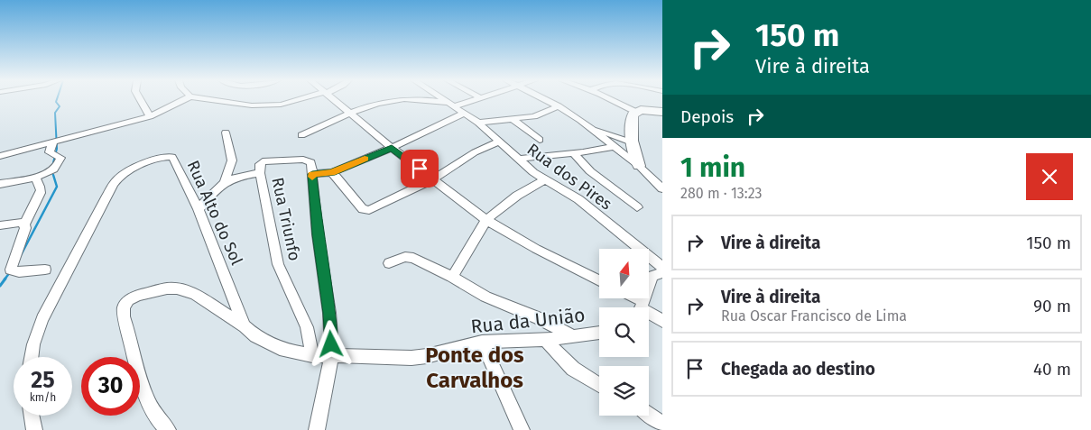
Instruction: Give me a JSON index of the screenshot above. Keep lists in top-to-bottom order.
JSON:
{
  "streets": {
    "street": [
      "Rua dos Pires",
      "Rua Alto do Sol",
      "Rua Triunfo",
      "Rua da União"
    ]
  },
  "crossings": [
    ["Rua Alto do Sol", "Rua da União"],
    ["Rua Triunfo", "Rua da União"]
  ],
  "districts": ["Ponte dos Carvalhos"],
  "north": "top",
  "page": {
    "turn": ["150 m", "Vire à direita"],
    "then": "Depois",
    "heading": ["1 min", "280 m · 13:23"],
    "list": [
      {
        "name": "Vire à direita",
        "value": "150 m"
      },
      {
        "name": "Vire à direita",
        "note": "Rua Oscar Francisco de Lima",
        "value": "90 m"
      },
      {
        "name": "Chegada ao destino",
        "value": "40 m"
      }
    ],
    "speed": "25 km/h",
    "limit": "30"
  }
}
